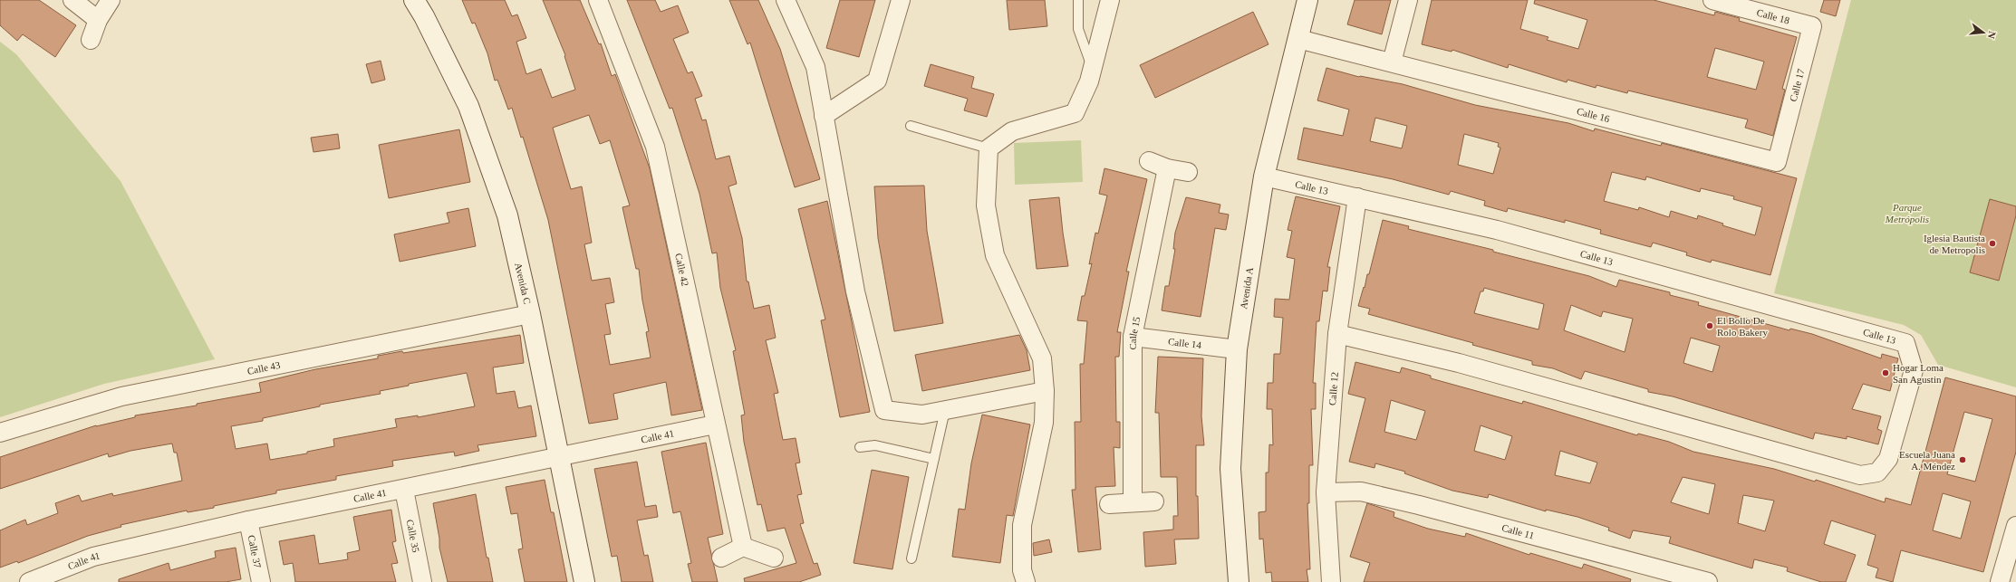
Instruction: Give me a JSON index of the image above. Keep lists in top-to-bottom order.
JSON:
{
  "streets": {
    "street": [
      "Calle 18",
      "Calle 17",
      "Calle 16",
      "Calle 13",
      "Calle 42",
      "Avenida C",
      "Avenida A",
      "Calle 15",
      "Calle 14",
      "Calle 43",
      "Calle 12",
      "Calle 41",
      "Calle 11",
      "Calle 35",
      "Calle 37"
    ]
  },
  "crossings": [
    ["Calle 18", "Calle 17"],
    ["Calle 17", "Calle 16"],
    ["Calle 13", "Avenida A"],
    ["Calle 13", "Calle 12"],
    ["Calle 42", "Calle 41"],
    ["Avenida C", "Calle 43"],
    ["Avenida C", "Calle 41"],
    ["Avenida A", "Calle 14"],
    ["Calle 15", "Calle 14"],
    ["Calle 12", "Calle 11"],
    ["Calle 41", "Calle 35"],
    ["Calle 41", "Calle 37"]
  ],
  "parks": ["Parque Metrópolis"],
  "places": [
    "Iglesia Bautista de Metropolis",
    "El Bollo De Rolo Bakery",
    "Hogar Loma San Agustin",
    "Escuela Juana A. Méndez"
  ],
  "north": "right"
}
